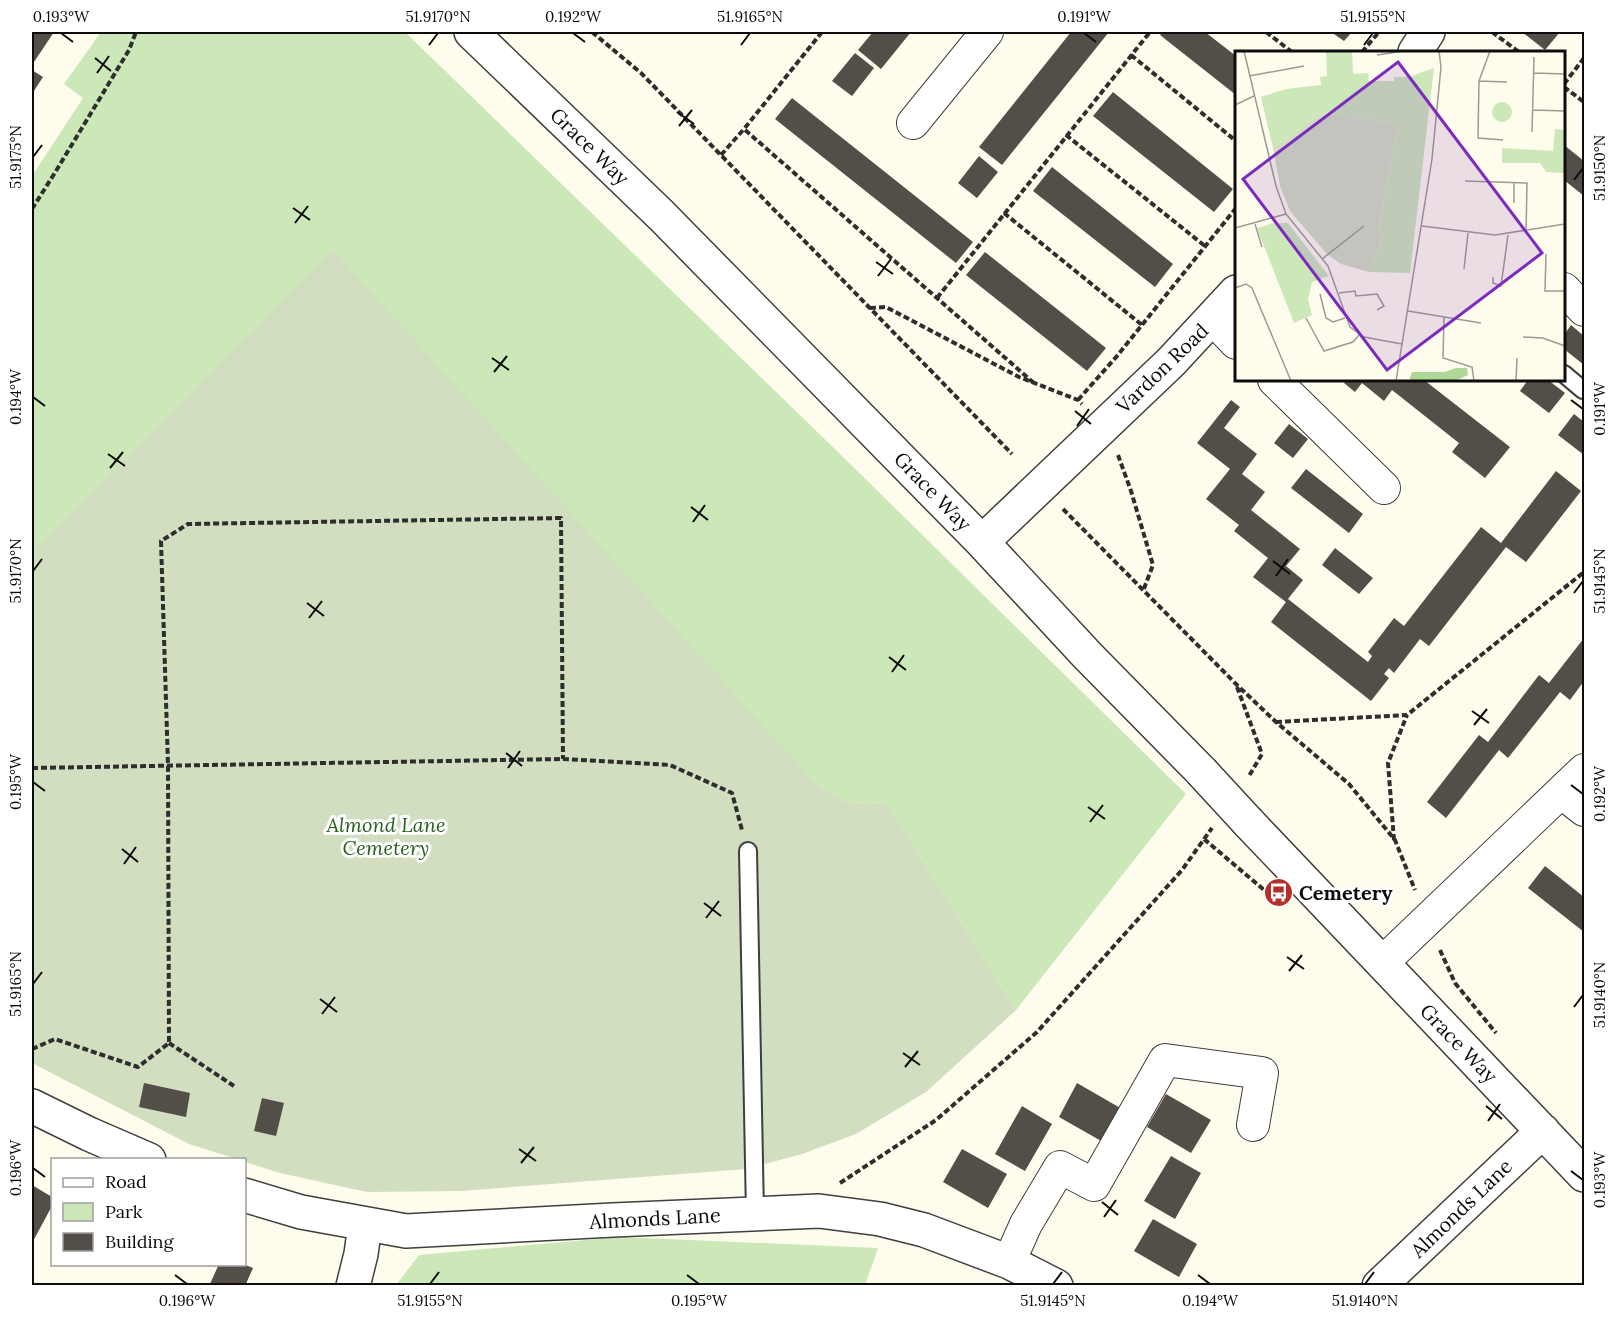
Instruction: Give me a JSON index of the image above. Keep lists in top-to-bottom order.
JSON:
{
  "streets": {
    "street": ["Grace Way", "Vardon Road", "Almonds Lane"]
  },
  "crossings": [
    ["Grace Way", "Vardon Road"],
    ["Grace Way", "Almonds Lane"]
  ],
  "parks": ["Almond Lane Cemetery"],
  "places": {
    "bus stop": ["Cemetery"]
  },
  "legend": ["Road", "Park", "Building"],
  "coordinates": [
    "0.193°W",
    "51.9170°N",
    "0.192°W",
    "51.9165°N",
    "0.191°W",
    "51.9155°N",
    "51.9175°N",
    "51.9150°N",
    "0.194°W",
    "51.9145°N",
    "0.195°W",
    "51.9140°N",
    "0.196°W"
  ]
}
